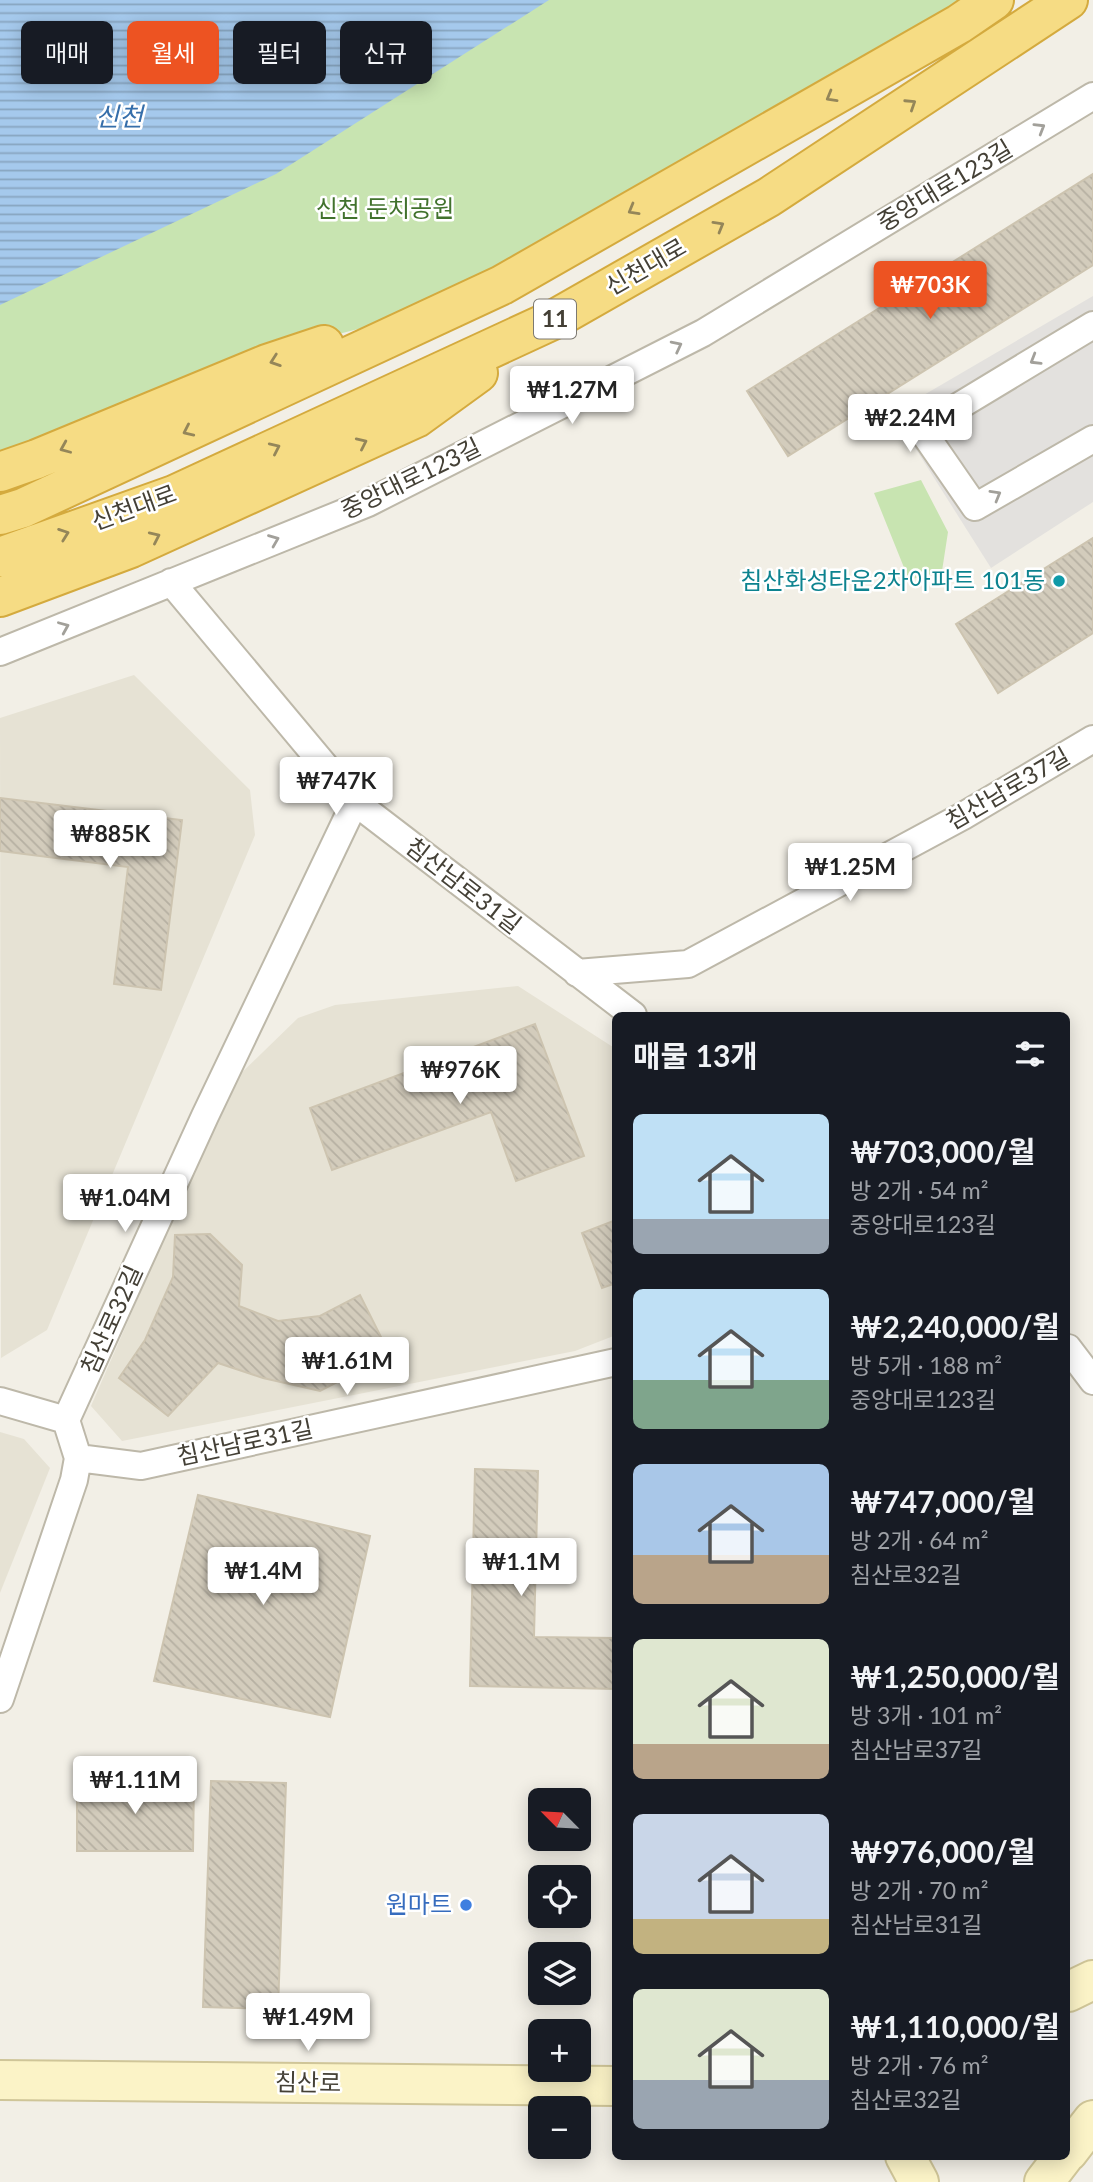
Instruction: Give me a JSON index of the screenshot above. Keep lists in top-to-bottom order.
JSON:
{
  "streets": {
    "highway": ["신천대로", "11"],
    "main road": ["침산로"],
    "street": [
      "중앙대로123길",
      "침산남로37길",
      "침산남로31길",
      "침산로32길"
    ]
  },
  "crossings": [
    ["중앙대로123길", "침산남로31길"],
    ["침산남로37길", "침산남로31길"],
    ["침산남로31길", "침산로32길"]
  ],
  "one_way": ["중앙대로123길"],
  "water": ["신천"],
  "parks": ["신천 둔치공원"],
  "places": ["침산화성타운2차아파트 101동", "원마트"],
  "north": "top left",
  "page": {
    "chip": [
      "매매",
      "월세",
      "필터",
      "신규"
    ],
    "price": [
      "₩703K",
      "₩1.27M",
      "₩2.24M",
      "₩747K",
      "₩885K",
      "₩1.25M",
      "₩976K",
      "₩1.04M",
      "₩1.61M",
      "₩1.1M",
      "₩1.4M",
      "₩1.11M",
      "₩1.49M"
    ],
    "heading": "매물 13개",
    "list": [
      {
        "name": "₩703,000/월",
        "note": "방 2개 · 54 m² · 중앙대로123길"
      },
      {
        "name": "₩2,240,000/월",
        "note": "방 5개 · 188 m² · 중앙대로123길"
      },
      {
        "name": "₩747,000/월",
        "note": "방 2개 · 64 m² · 침산로32길"
      },
      {
        "name": "₩1,250,000/월",
        "note": "방 3개 · 101 m² · 침산남로37길"
      },
      {
        "name": "₩976,000/월",
        "note": "방 2개 · 70 m² · 침산남로31길"
      },
      {
        "name": "₩1,110,000/월",
        "note": "방 2개 · 76 m² · 침산로32길"
      }
    ],
    "map_buttons": ["+", "−"]
  }
}
